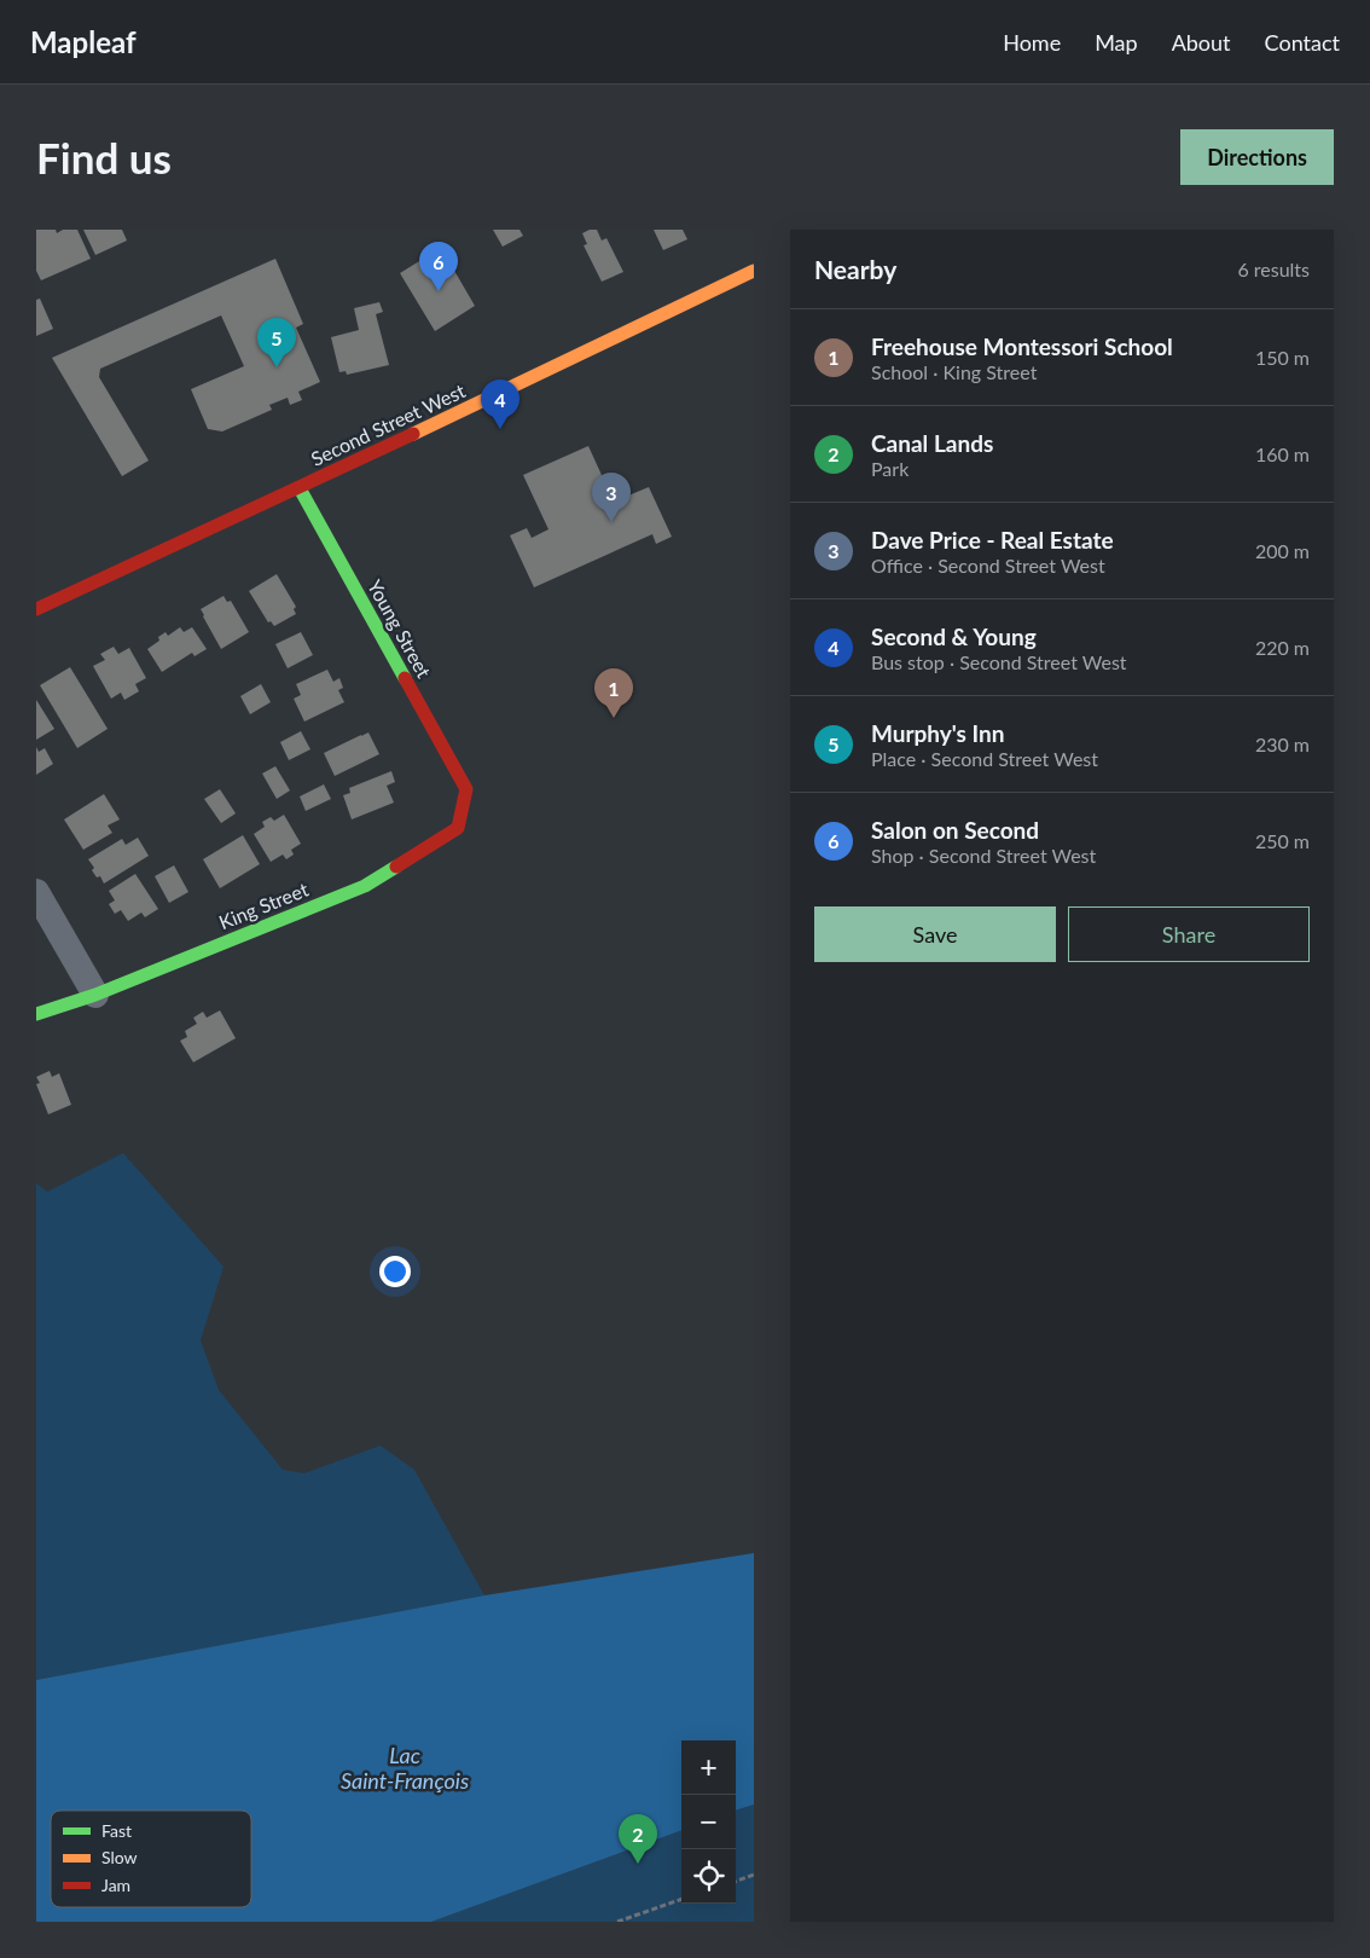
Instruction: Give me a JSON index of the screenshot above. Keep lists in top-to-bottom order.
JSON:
{
  "streets": {
    "street": ["Second Street West", "Young Street", "King Street"]
  },
  "crossings": [
    ["Second Street West", "Young Street"],
    ["Young Street", "King Street"]
  ],
  "water": ["Lac Saint-François"],
  "legend": ["Fast", "Slow", "Jam"],
  "page": {
    "header": "Mapleaf",
    "nav": [
      "Home",
      "Map",
      "About",
      "Contact"
    ],
    "buttons": [
      "Directions",
      ["Save", "Share"]
    ],
    "title": "Find us",
    "heading": ["Nearby", "6 results"],
    "pins": [
      "6",
      "5",
      "4",
      "3",
      "1",
      "2"
    ],
    "list": [
      {
        "mark": "1",
        "name": "Freehouse Montessori School",
        "note": "School · King Street",
        "value": "150 m"
      },
      {
        "mark": "2",
        "name": "Canal Lands",
        "note": "Park",
        "value": "160 m"
      },
      {
        "mark": "3",
        "name": "Dave Price - Real Estate",
        "note": "Office · Second Street West",
        "value": "200 m"
      },
      {
        "mark": "4",
        "name": "Second & Young",
        "note": "Bus stop · Second Street West",
        "value": "220 m"
      },
      {
        "mark": "5",
        "name": "Murphy's Inn",
        "note": "Place · Second Street West",
        "value": "230 m"
      },
      {
        "mark": "6",
        "name": "Salon on Second",
        "note": "Shop · Second Street West",
        "value": "250 m"
      }
    ],
    "map_buttons": ["+", "−"]
  }
}
